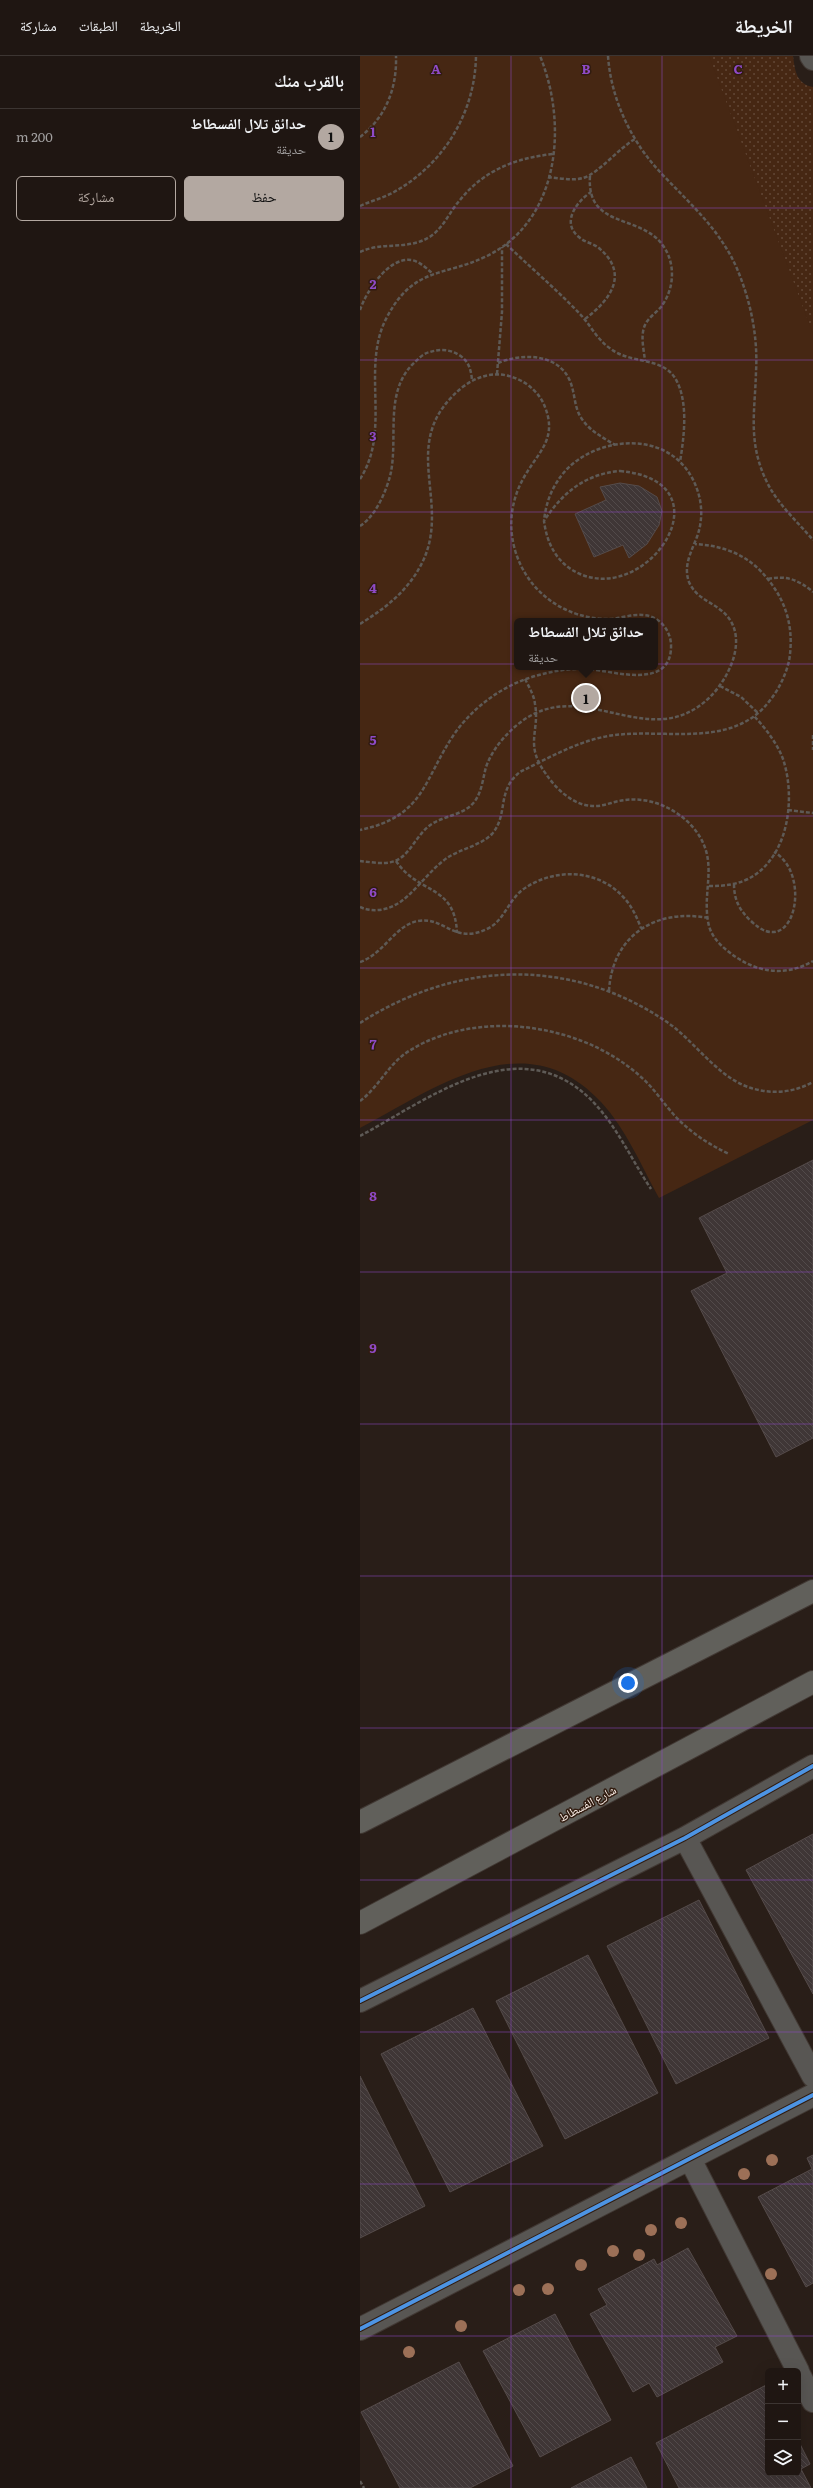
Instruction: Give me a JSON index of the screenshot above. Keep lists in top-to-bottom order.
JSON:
{
  "streets": {
    "main road": ["شارع الفسطاط"]
  },
  "page": {
    "header": "الخريطة",
    "nav": ["الخريطة", "الطبقات", "مشاركة"],
    "heading": "بالقرب منك",
    "list": [
      {
        "mark": "1",
        "name": "حدائق تلال الفسطاط",
        "note": "حديقة",
        "value": "200 m"
      }
    ],
    "buttons": ["حفظ", "مشاركة"],
    "popup": ["حدائق تلال الفسطاط", "حديقة"],
    "pins": "1",
    "map_buttons": ["+", "−"]
  },
  "grid": {
    "columns": ["A", "B", "C"],
    "rows": [
      "1",
      "2",
      "3",
      "4",
      "5",
      "6",
      "7",
      "8",
      "9"
    ]
  }
}
